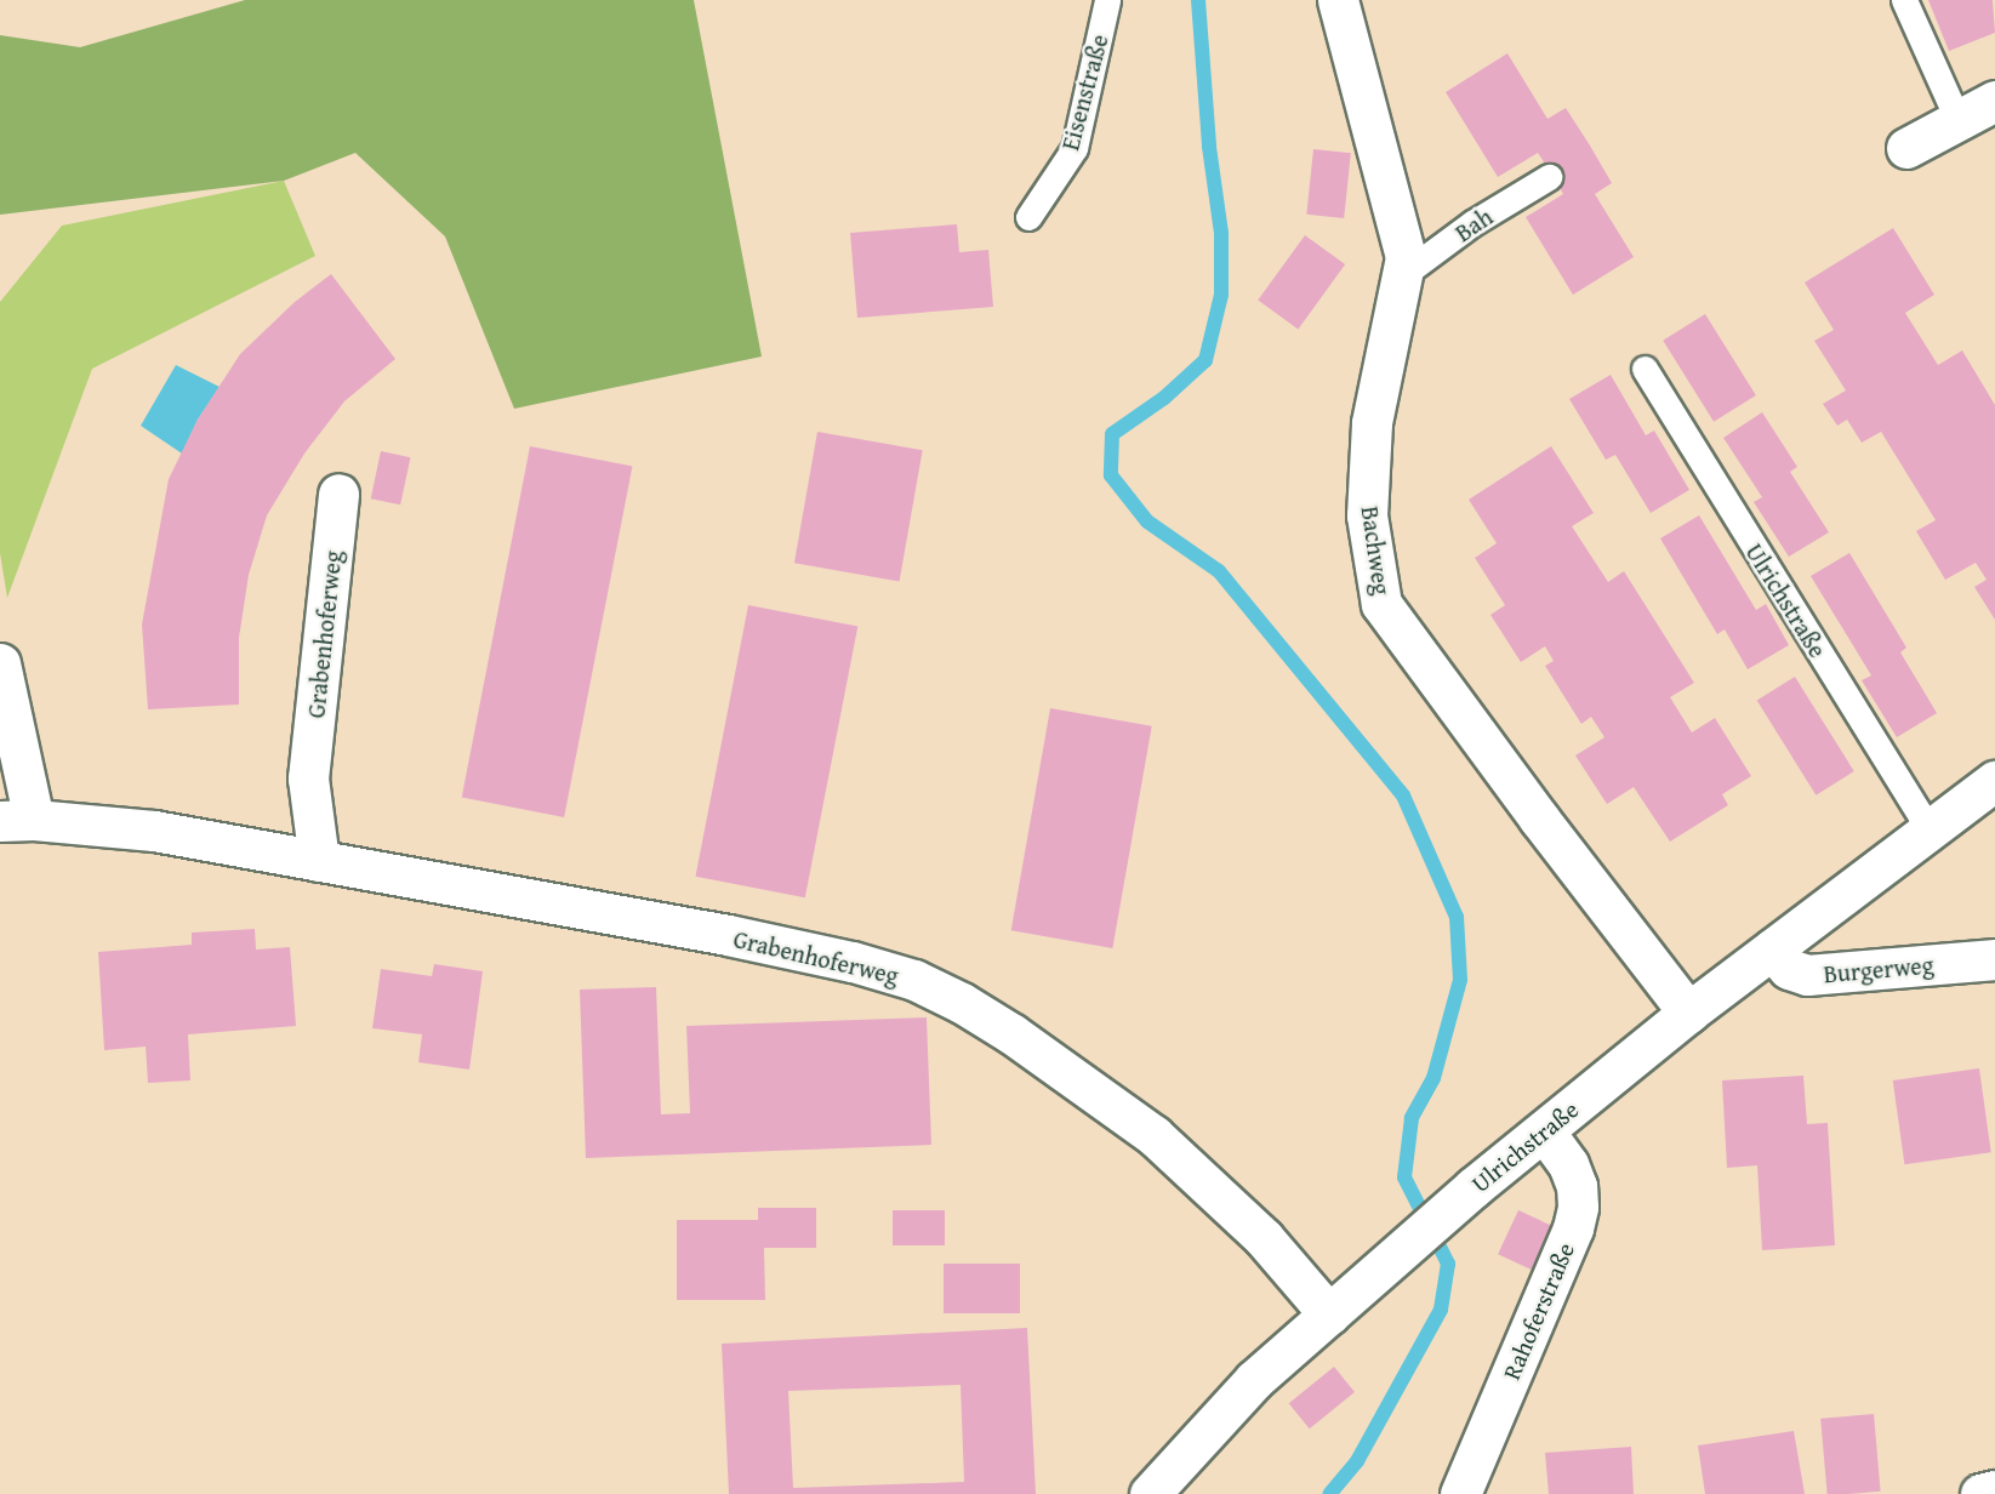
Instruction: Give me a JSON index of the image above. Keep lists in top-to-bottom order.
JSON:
{
  "streets": {
    "street": [
      "Bachweg",
      "Ulrichstraße",
      "Grabenhoferweg",
      "Burgerweg",
      "Rahoferstraße"
    ],
    "lane": ["Eisenstraße", "Bah"]
  },
  "crossings": [
    ["Bah", "Bachweg"],
    ["Bachweg", "Ulrichstraße"],
    ["Ulrichstraße", "Grabenhoferweg"],
    ["Ulrichstraße", "Burgerweg"],
    ["Ulrichstraße", "Rahoferstraße"]
  ]
}
